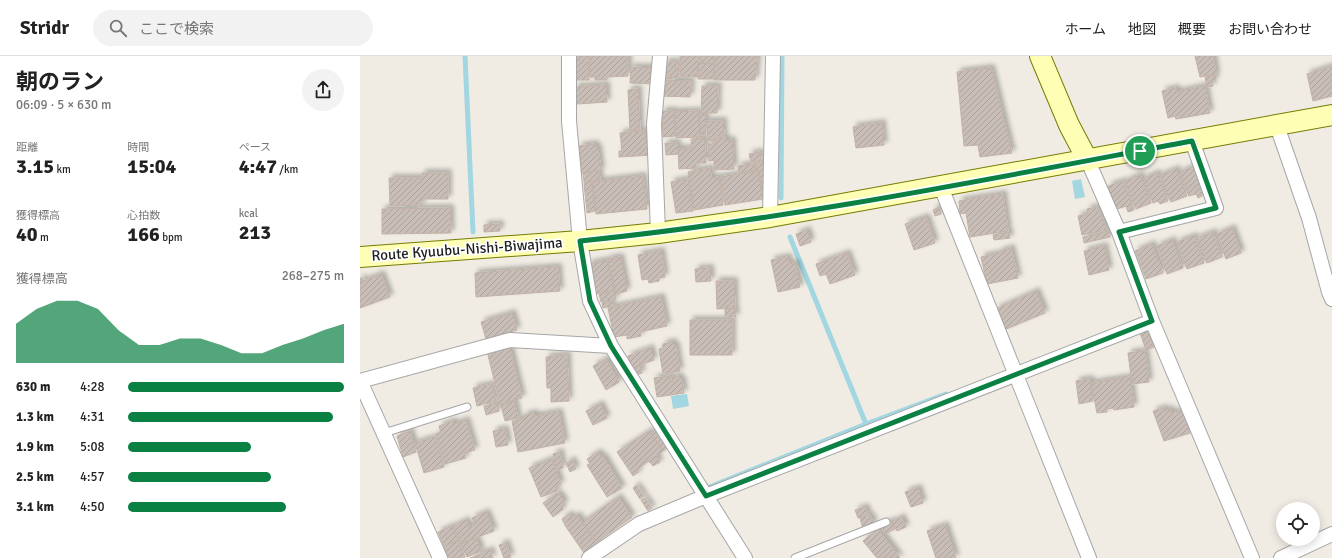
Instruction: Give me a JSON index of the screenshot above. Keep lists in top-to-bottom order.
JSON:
{
  "streets": {
    "main road": ["Route Kyuubu-Nishi-Biwajima"]
  },
  "page": {
    "header": "Stridr",
    "search": "ここで検索",
    "nav": [
      "ホーム",
      "地図",
      "概要",
      "お問い合わせ"
    ],
    "heading": ["朝のラン", "06:09 · 5 × 630 m"],
    "stats": [
      ["距離", "3.15 km"],
      ["時間", "15:04"],
      ["ペース", "4:47 /km"],
      ["獲得標高", "40 m"],
      ["心拍数", "166 bpm"],
      ["kcal", "213"]
    ],
    "chart": ["獲得標高", "268–275 m"],
    "list": [
      {
        "name": "630 m",
        "note": "4:28"
      },
      {
        "name": "1.3 km",
        "note": "4:31"
      },
      {
        "name": "1.9 km",
        "note": "5:08"
      },
      {
        "name": "2.5 km",
        "note": "4:57"
      },
      {
        "name": "3.1 km",
        "note": "4:50"
      }
    ]
  }
}
